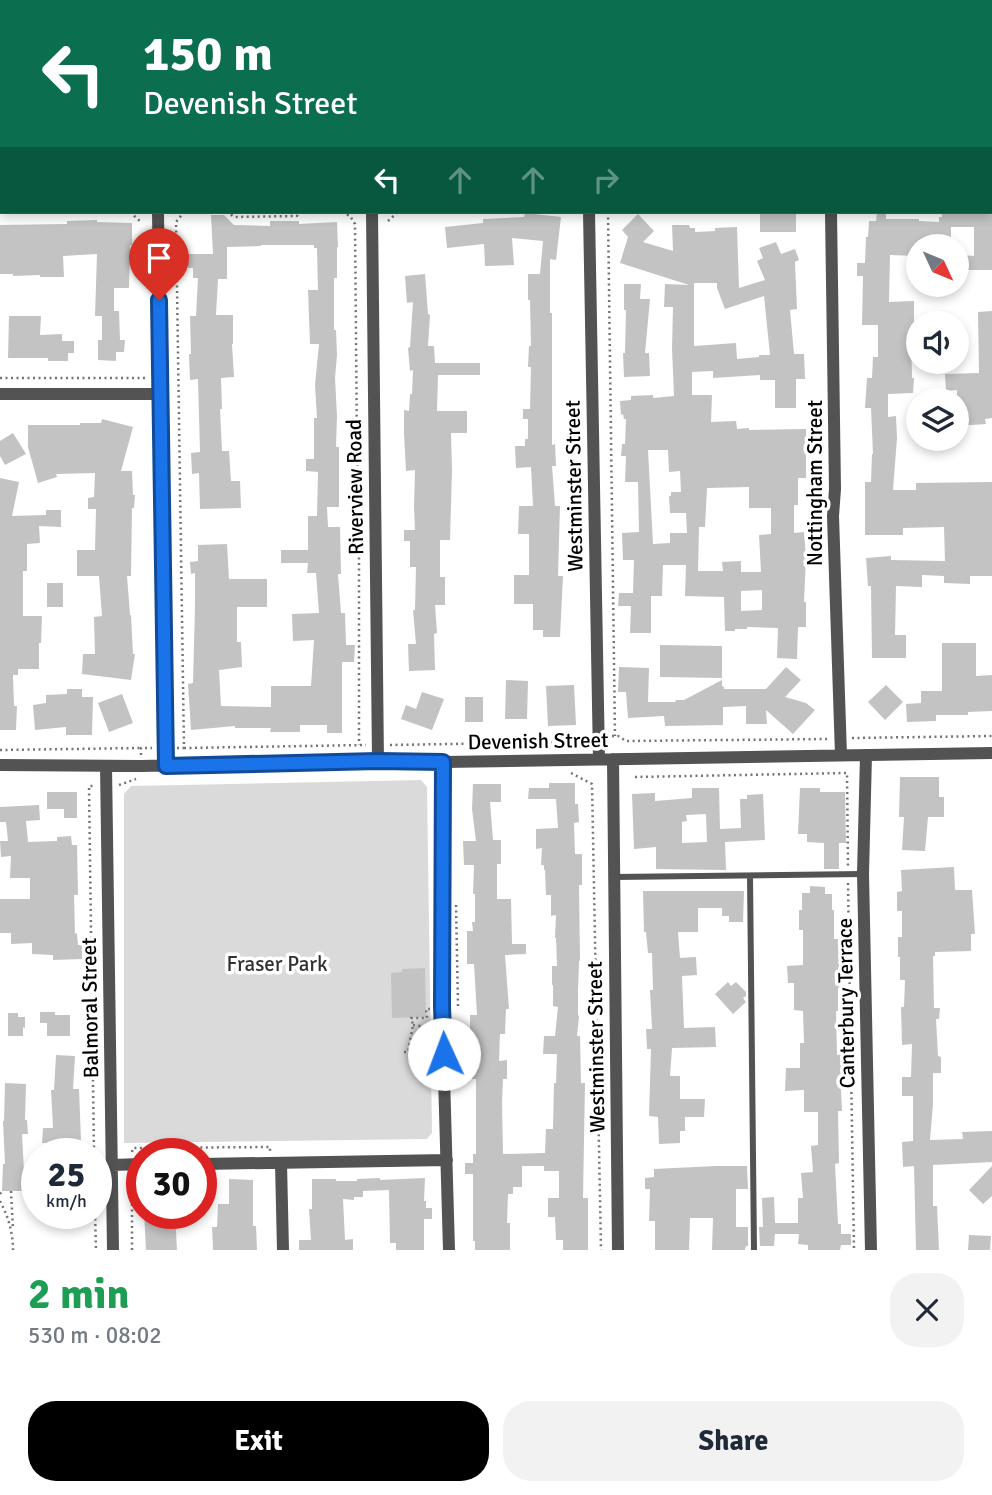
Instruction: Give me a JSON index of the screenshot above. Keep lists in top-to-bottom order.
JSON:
{
  "streets": {
    "street": [
      "Nottingham Street",
      "Westminster Street",
      "Riverview Road",
      "Devenish Street",
      "Canterbury Terrace",
      "Balmoral Street"
    ]
  },
  "crossings": [
    ["Nottingham Street", "Devenish Street"],
    ["Westminster Street", "Devenish Street"],
    ["Riverview Road", "Devenish Street"],
    ["Devenish Street", "Canterbury Terrace"],
    ["Devenish Street", "Balmoral Street"]
  ],
  "parks": ["Fraser Park"],
  "north": "bottom right",
  "page": {
    "turn": ["150 m", "Devenish Street"],
    "speed": "25 km/h",
    "limit": "30",
    "heading": ["2 min", "530 m · 08:02"],
    "buttons": ["Exit", "Share"]
  }
}
